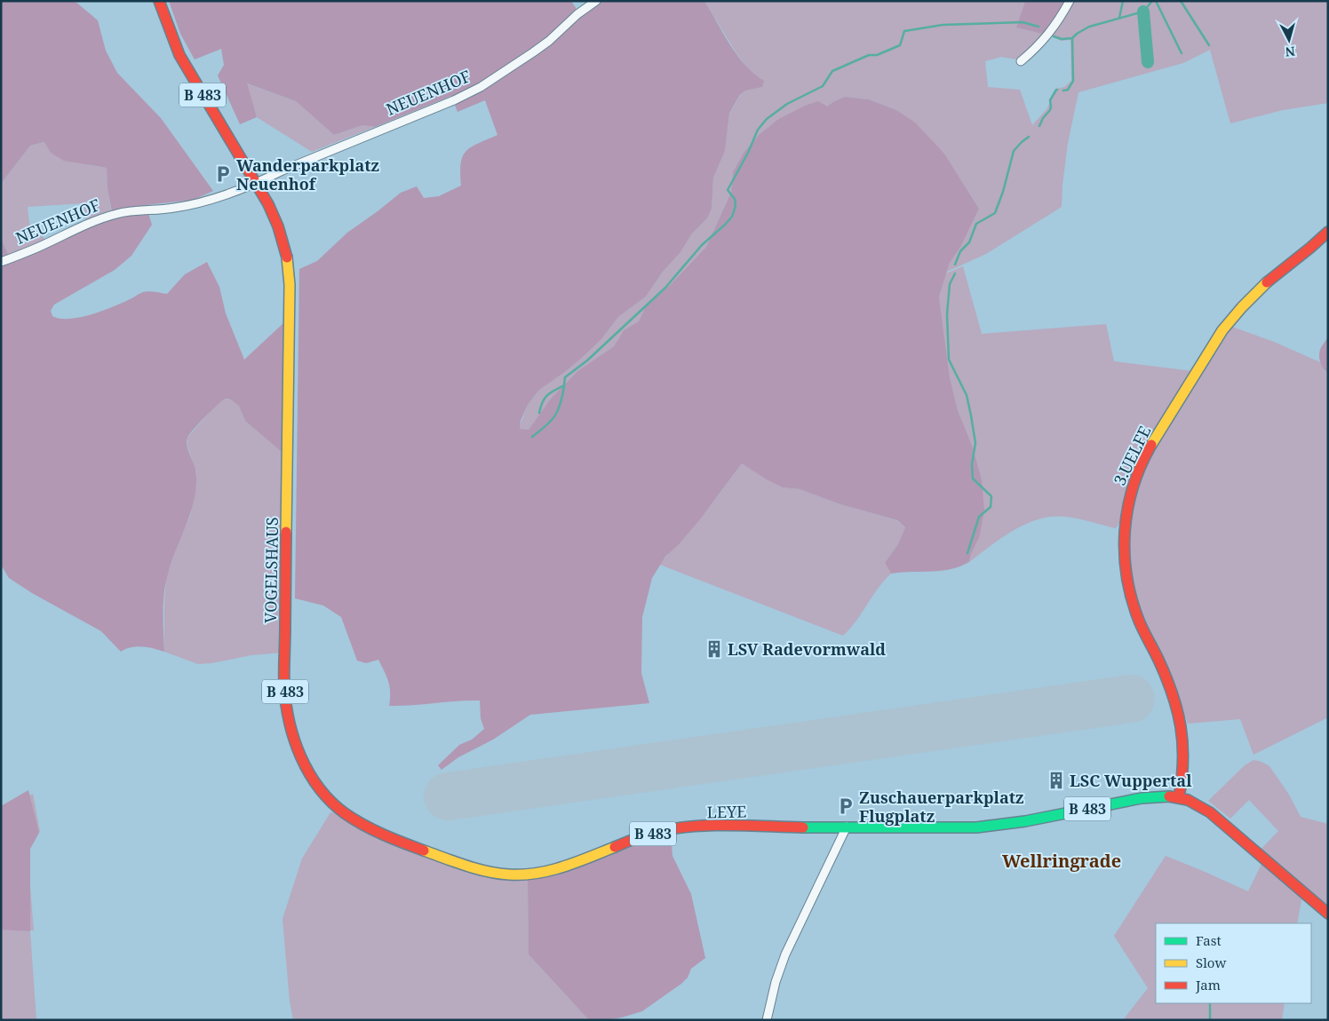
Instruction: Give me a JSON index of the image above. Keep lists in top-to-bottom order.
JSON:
{
  "streets": {
    "main road": [
      "B 483",
      "3.UELFE",
      "VOGELSHAUS",
      "LEYE"
    ],
    "street": ["NEUENHOF"]
  },
  "crossings": [
    ["NEUENHOF", "B 483"],
    ["NEUENHOF", "VOGELSHAUS"],
    ["B 483", "3.UELFE"],
    ["B 483", "VOGELSHAUS"],
    ["B 483", "LEYE"],
    ["3.UELFE", "LEYE"],
    ["VOGELSHAUS", "LEYE"]
  ],
  "districts": ["Wellringrade"],
  "places": {
    "parking": ["Wanderparkplatz Neuenhof", "Zuschauerparkplatz Flugplatz"],
    "building": ["LSV Radevormwald", "LSC Wuppertal"]
  },
  "legend": ["Fast", "Slow", "Jam"],
  "north": "bottom"
}
